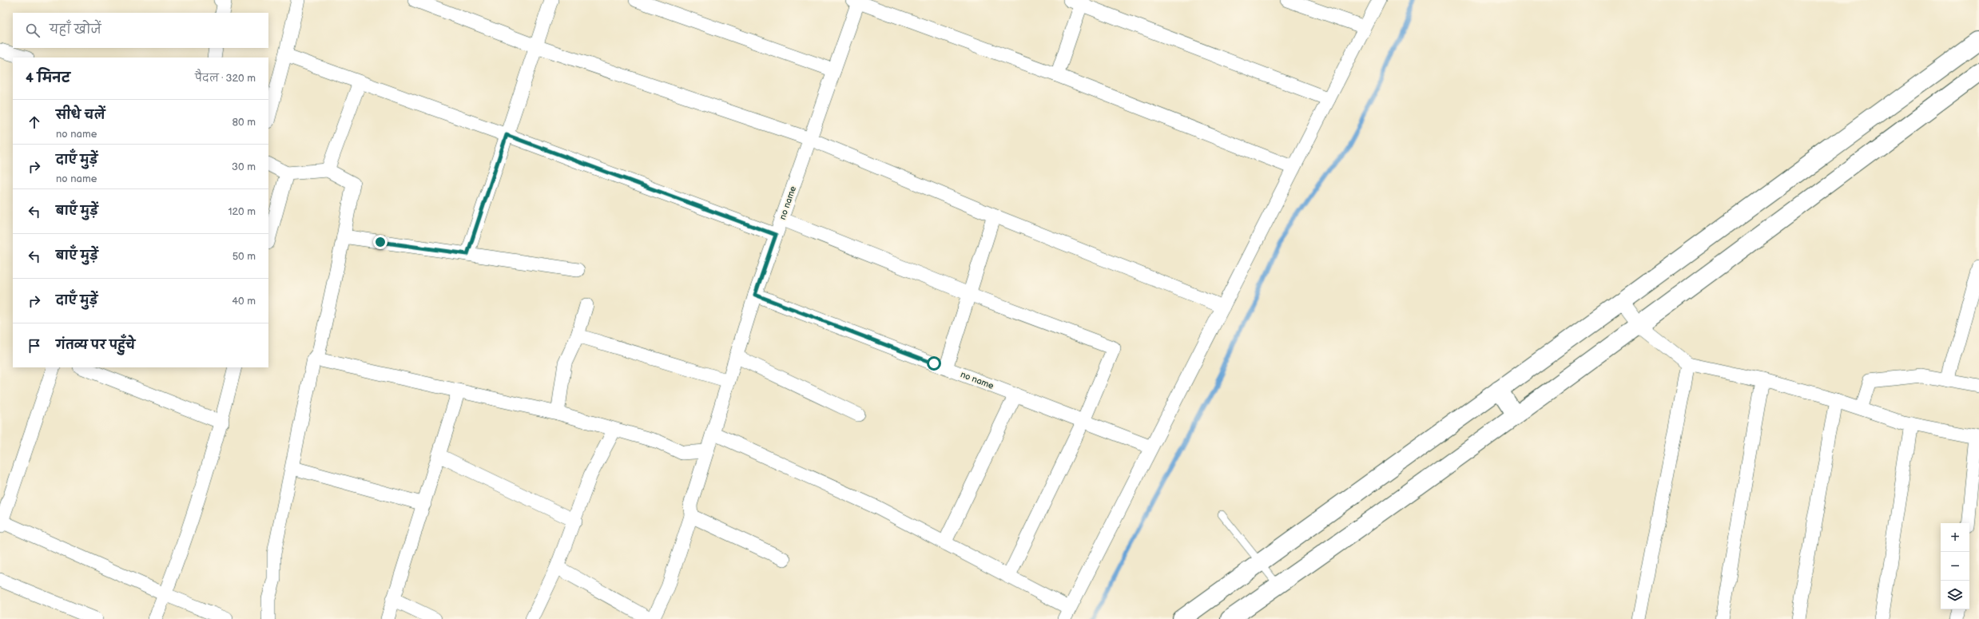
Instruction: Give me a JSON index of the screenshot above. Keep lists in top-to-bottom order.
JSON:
{
  "streets": {
    "street": ["no name"]
  },
  "page": {
    "search": "यहाँ खोजें",
    "heading": ["4 मिनट", "पैदल · 320 m"],
    "list": [
      ["सीधे चलें", "no name", "80 m"],
      ["दाएँ मुड़ें", "no name", "30 m"],
      ["बाएँ मुड़ें", "120 m"],
      ["बाएँ मुड़ें", "50 m"],
      ["दाएँ मुड़ें", "40 m"],
      "गंतव्य पर पहुँचे"
    ],
    "map_buttons": ["+", "−"]
  }
}
